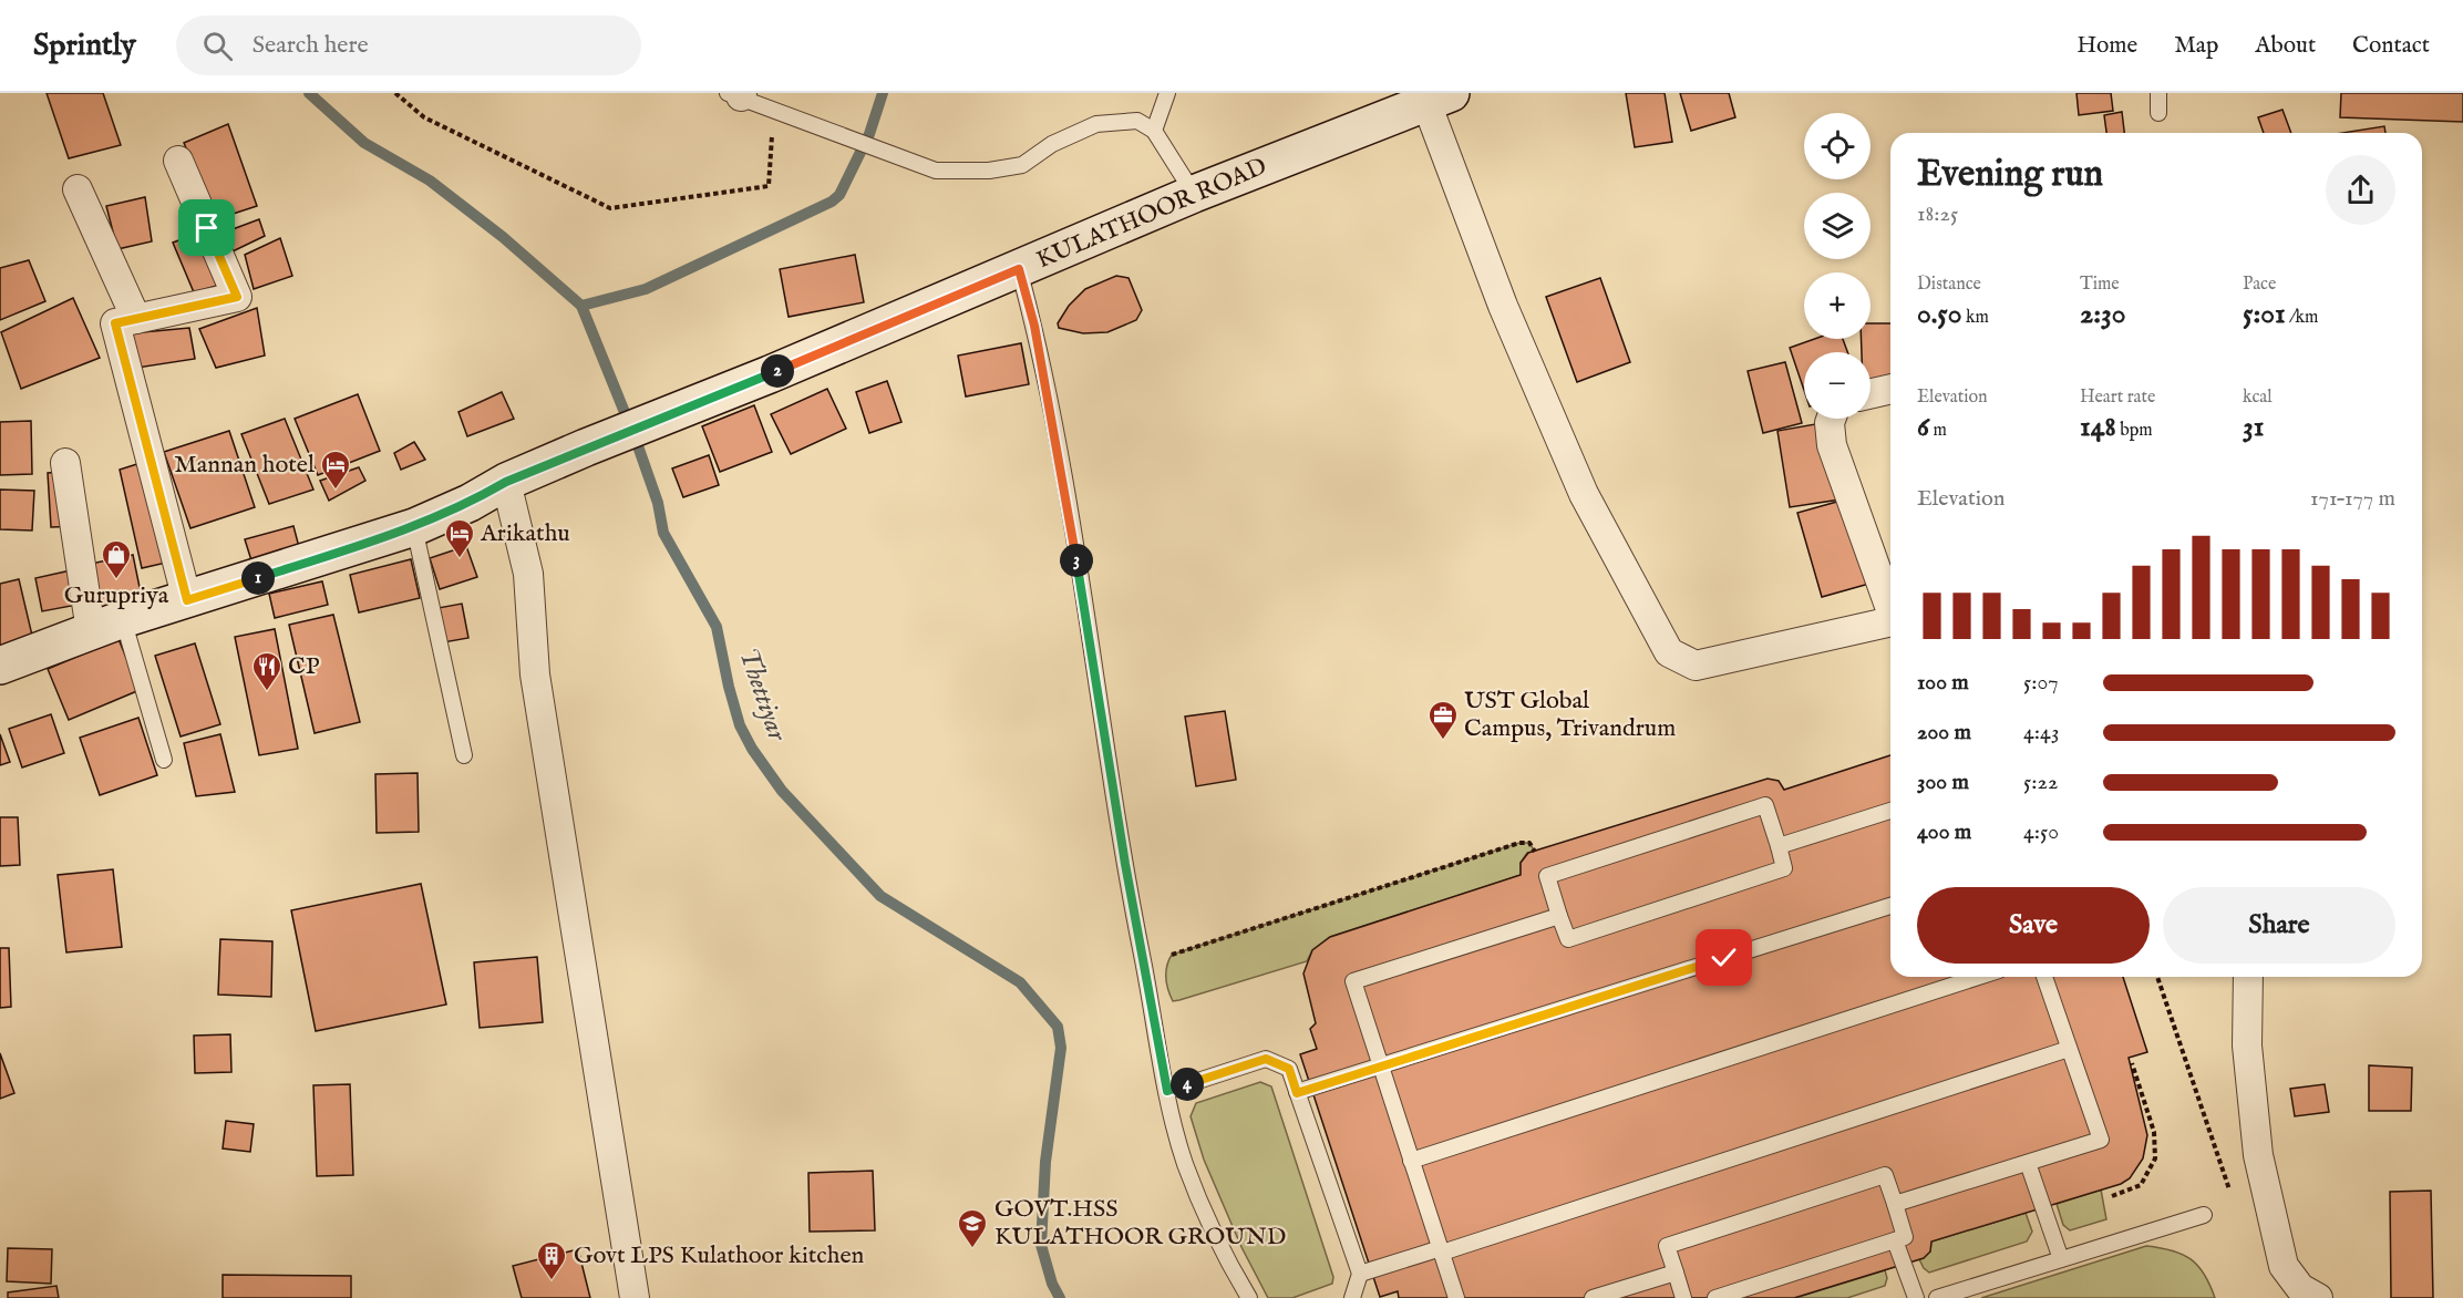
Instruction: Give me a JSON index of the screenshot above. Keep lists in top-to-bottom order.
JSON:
{
  "streets": {
    "main road": ["KULATHOOR ROAD"]
  },
  "water": ["Thettiyar"],
  "places": {
    "hotel": ["Mannan hotel", "Arikathu"],
    "shop": ["Gurupriya"],
    "restaurant": ["CP"],
    "office": ["UST Global Campus, Trivandrum"],
    "school or university": ["GOVT.HSS KULATHOOR GROUND"],
    "building": ["Govt LPS Kulathoor kitchen"]
  },
  "page": {
    "header": "Sprintly",
    "search": "Search here",
    "nav": [
      "Home",
      "Map",
      "About",
      "Contact"
    ],
    "map_buttons": ["+", "−"],
    "heading": ["Evening run", "18:25"],
    "stats": [
      ["Distance", "0.50 km"],
      ["Time", "2:30"],
      ["Pace", "5:01 /km"],
      ["Elevation", "6 m"],
      ["Heart rate", "148 bpm"],
      ["kcal", "31"]
    ],
    "pins": [
      "2",
      "3",
      "1",
      "4"
    ],
    "chart": ["Elevation", "171–177 m"],
    "list": [
      {
        "name": "100 m",
        "note": "5:07"
      },
      {
        "name": "200 m",
        "note": "4:43"
      },
      {
        "name": "300 m",
        "note": "5:22"
      },
      {
        "name": "400 m",
        "note": "4:50"
      }
    ],
    "buttons": ["Save", "Share"]
  }
}
